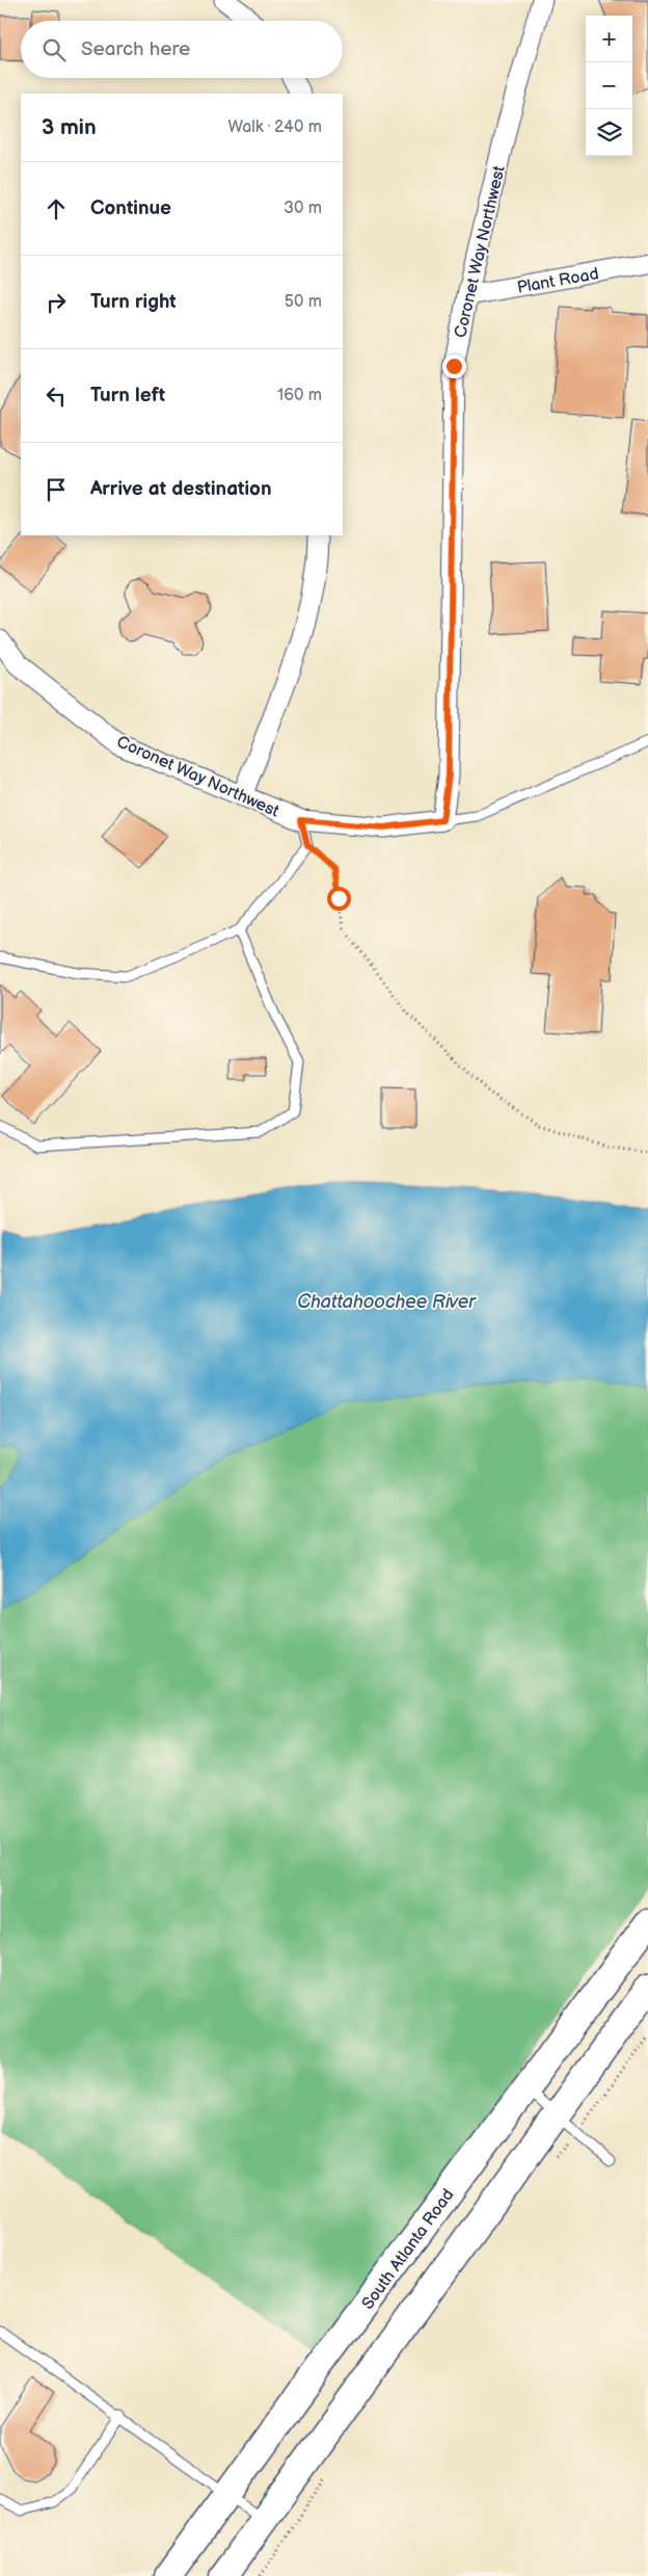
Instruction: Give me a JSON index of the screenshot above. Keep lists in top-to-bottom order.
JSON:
{
  "streets": {
    "main road": ["South Atlanta Road"],
    "street": ["Coronet Way Northwest", "Plant Road"]
  },
  "crossings": [
    ["Coronet Way Northwest", "Plant Road"]
  ],
  "water": ["Chattahoochee River"],
  "page": {
    "map_buttons": ["+", "−"],
    "search": "Search here",
    "heading": ["3 min", "Walk · 240 m"],
    "list": [
      ["Continue", "30 m"],
      ["Turn right", "50 m"],
      ["Turn left", "160 m"],
      "Arrive at destination"
    ]
  }
}
